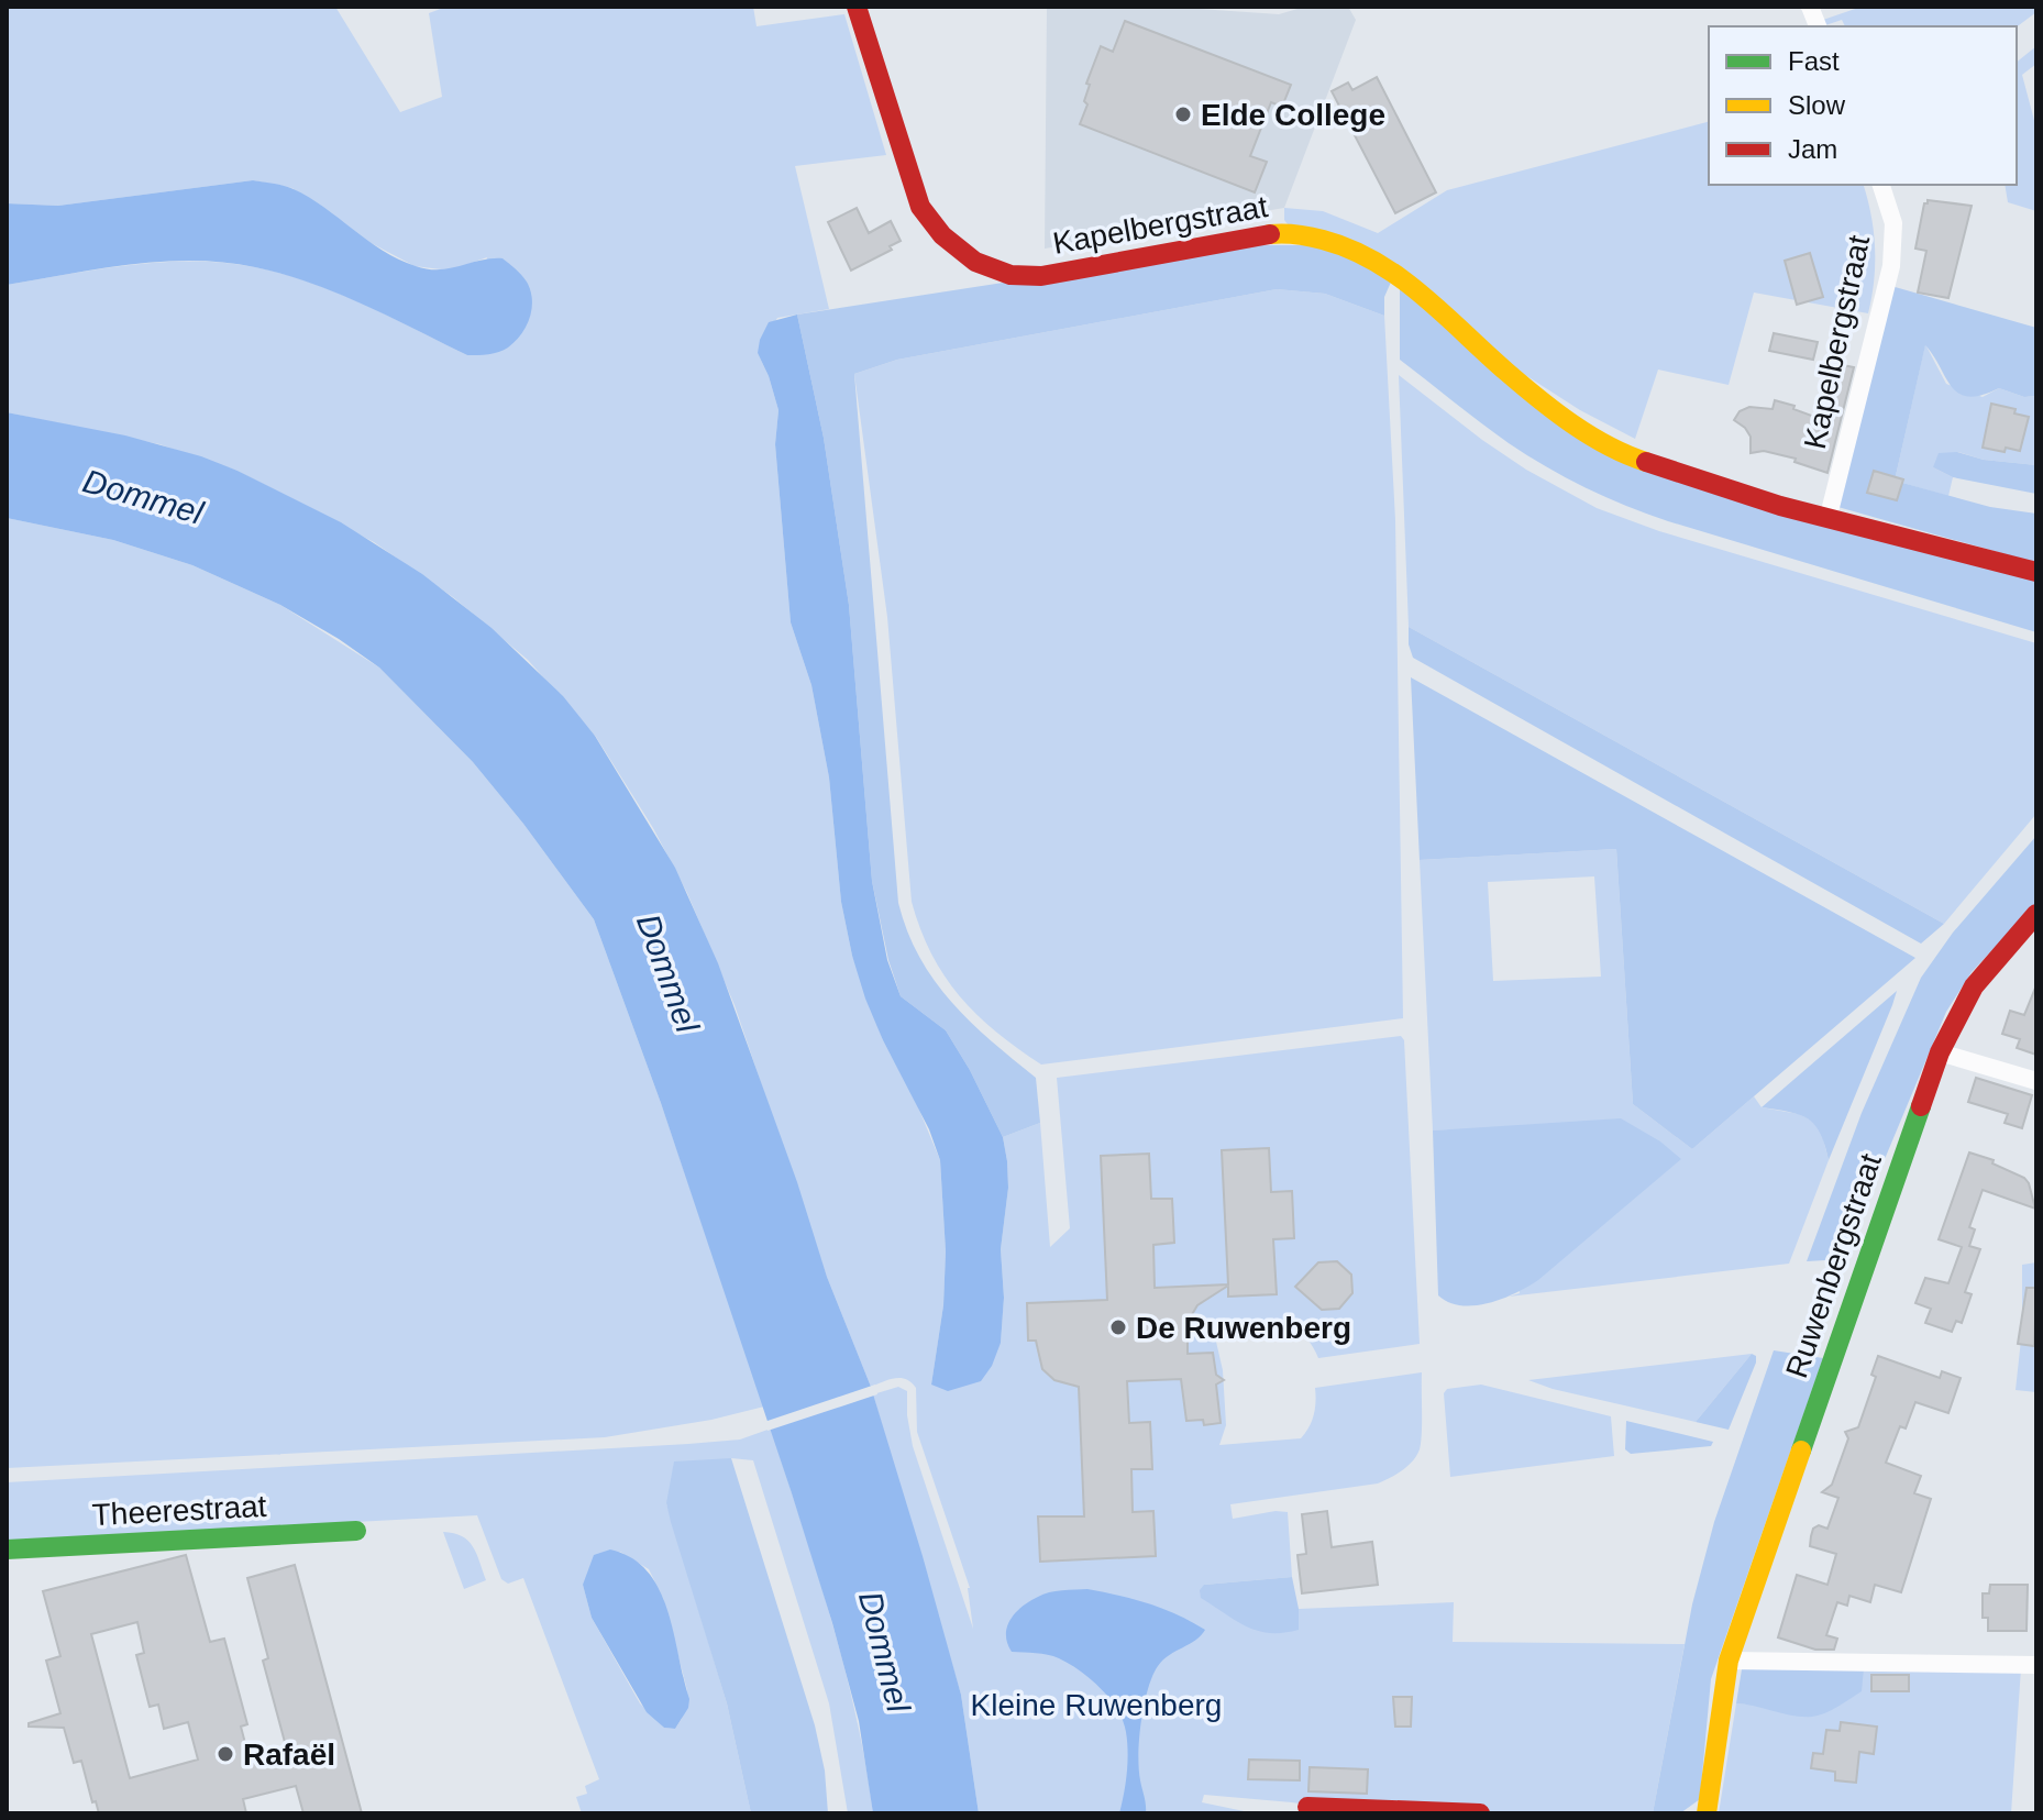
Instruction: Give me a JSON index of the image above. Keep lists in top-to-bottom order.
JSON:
{
  "streets": {
    "street": ["Kapelbergstraat", "Ruwenbergstraat", "Theerestraat"]
  },
  "water": ["Dommel"],
  "parks": ["Kleine Ruwenberg"],
  "places": ["Elde College", "De Ruwenberg", "Rafaël"],
  "legend": ["Fast", "Slow", "Jam"]
}
